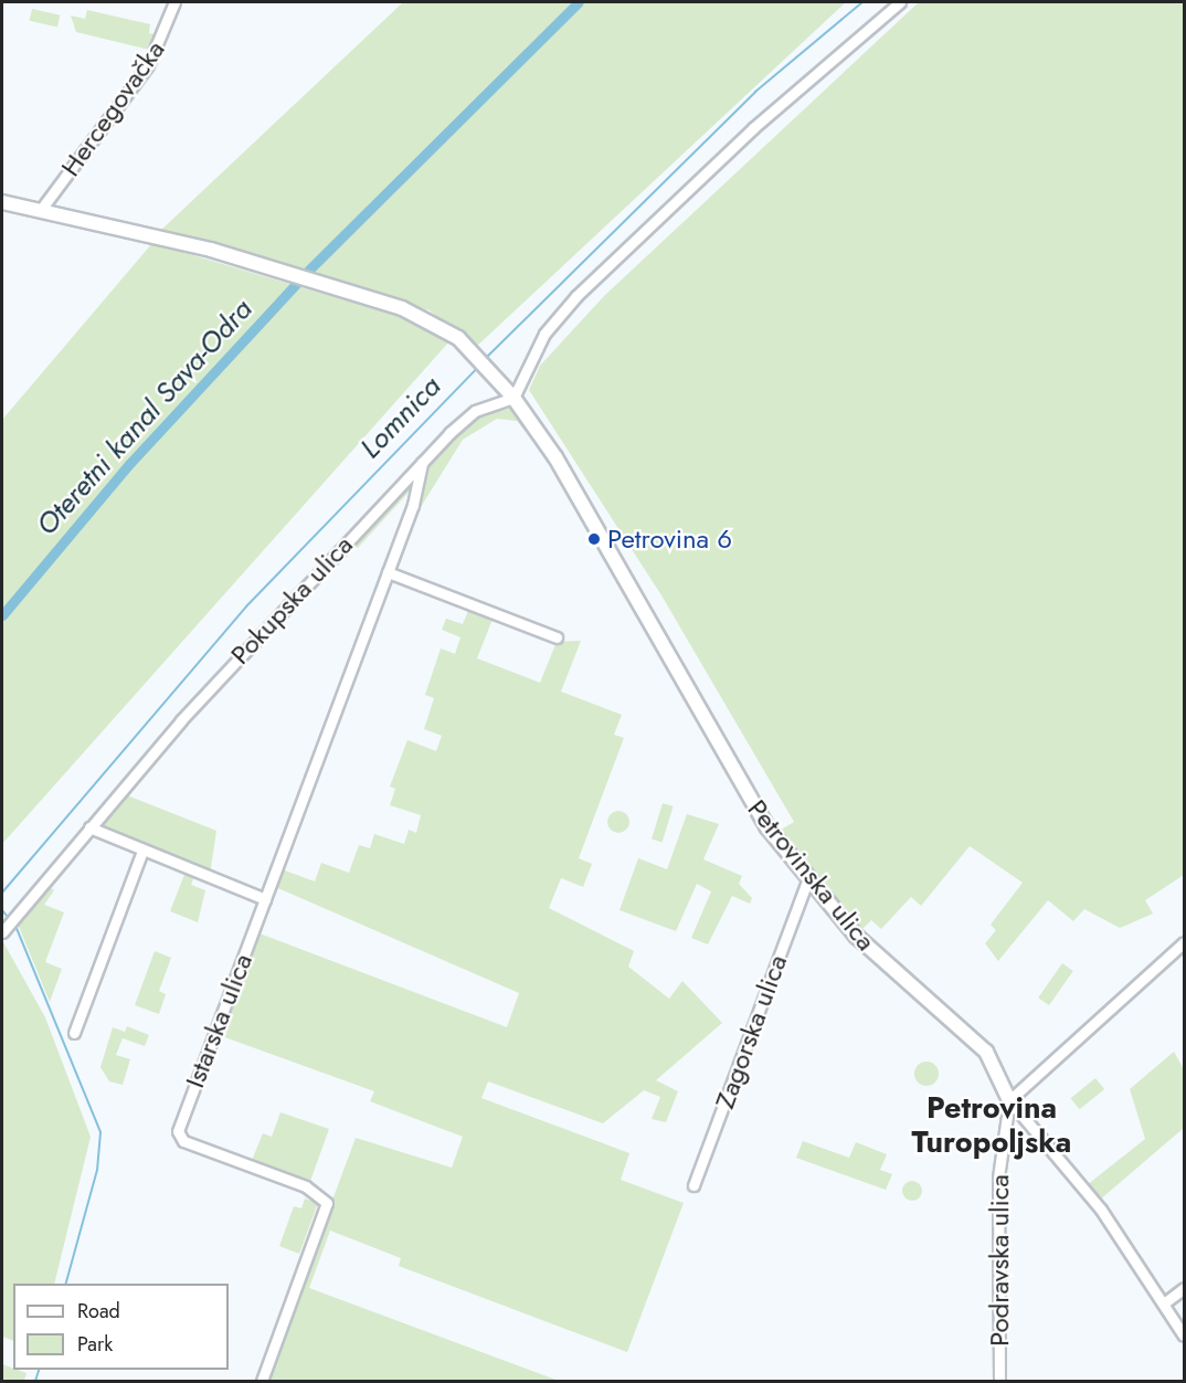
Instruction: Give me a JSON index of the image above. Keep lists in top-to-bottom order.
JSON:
{
  "streets": {
    "street": [
      "Hercegovačka",
      "Pokupska ulica",
      "Petrovinska ulica",
      "Istarska ulica",
      "Zagorska ulica",
      "Podravska ulica"
    ]
  },
  "crossings": [
    ["Hercegovačka", "Petrovinska ulica"],
    ["Pokupska ulica", "Petrovinska ulica"],
    ["Pokupska ulica", "Istarska ulica"],
    ["Petrovinska ulica", "Zagorska ulica"],
    ["Petrovinska ulica", "Podravska ulica"]
  ],
  "districts": ["Petrovina Turopoljska"],
  "water": ["Oteretni kanal Sava-Odra", "Lomnica"],
  "places": ["Petrovina 6"],
  "legend": ["Road", "Park"]
}
